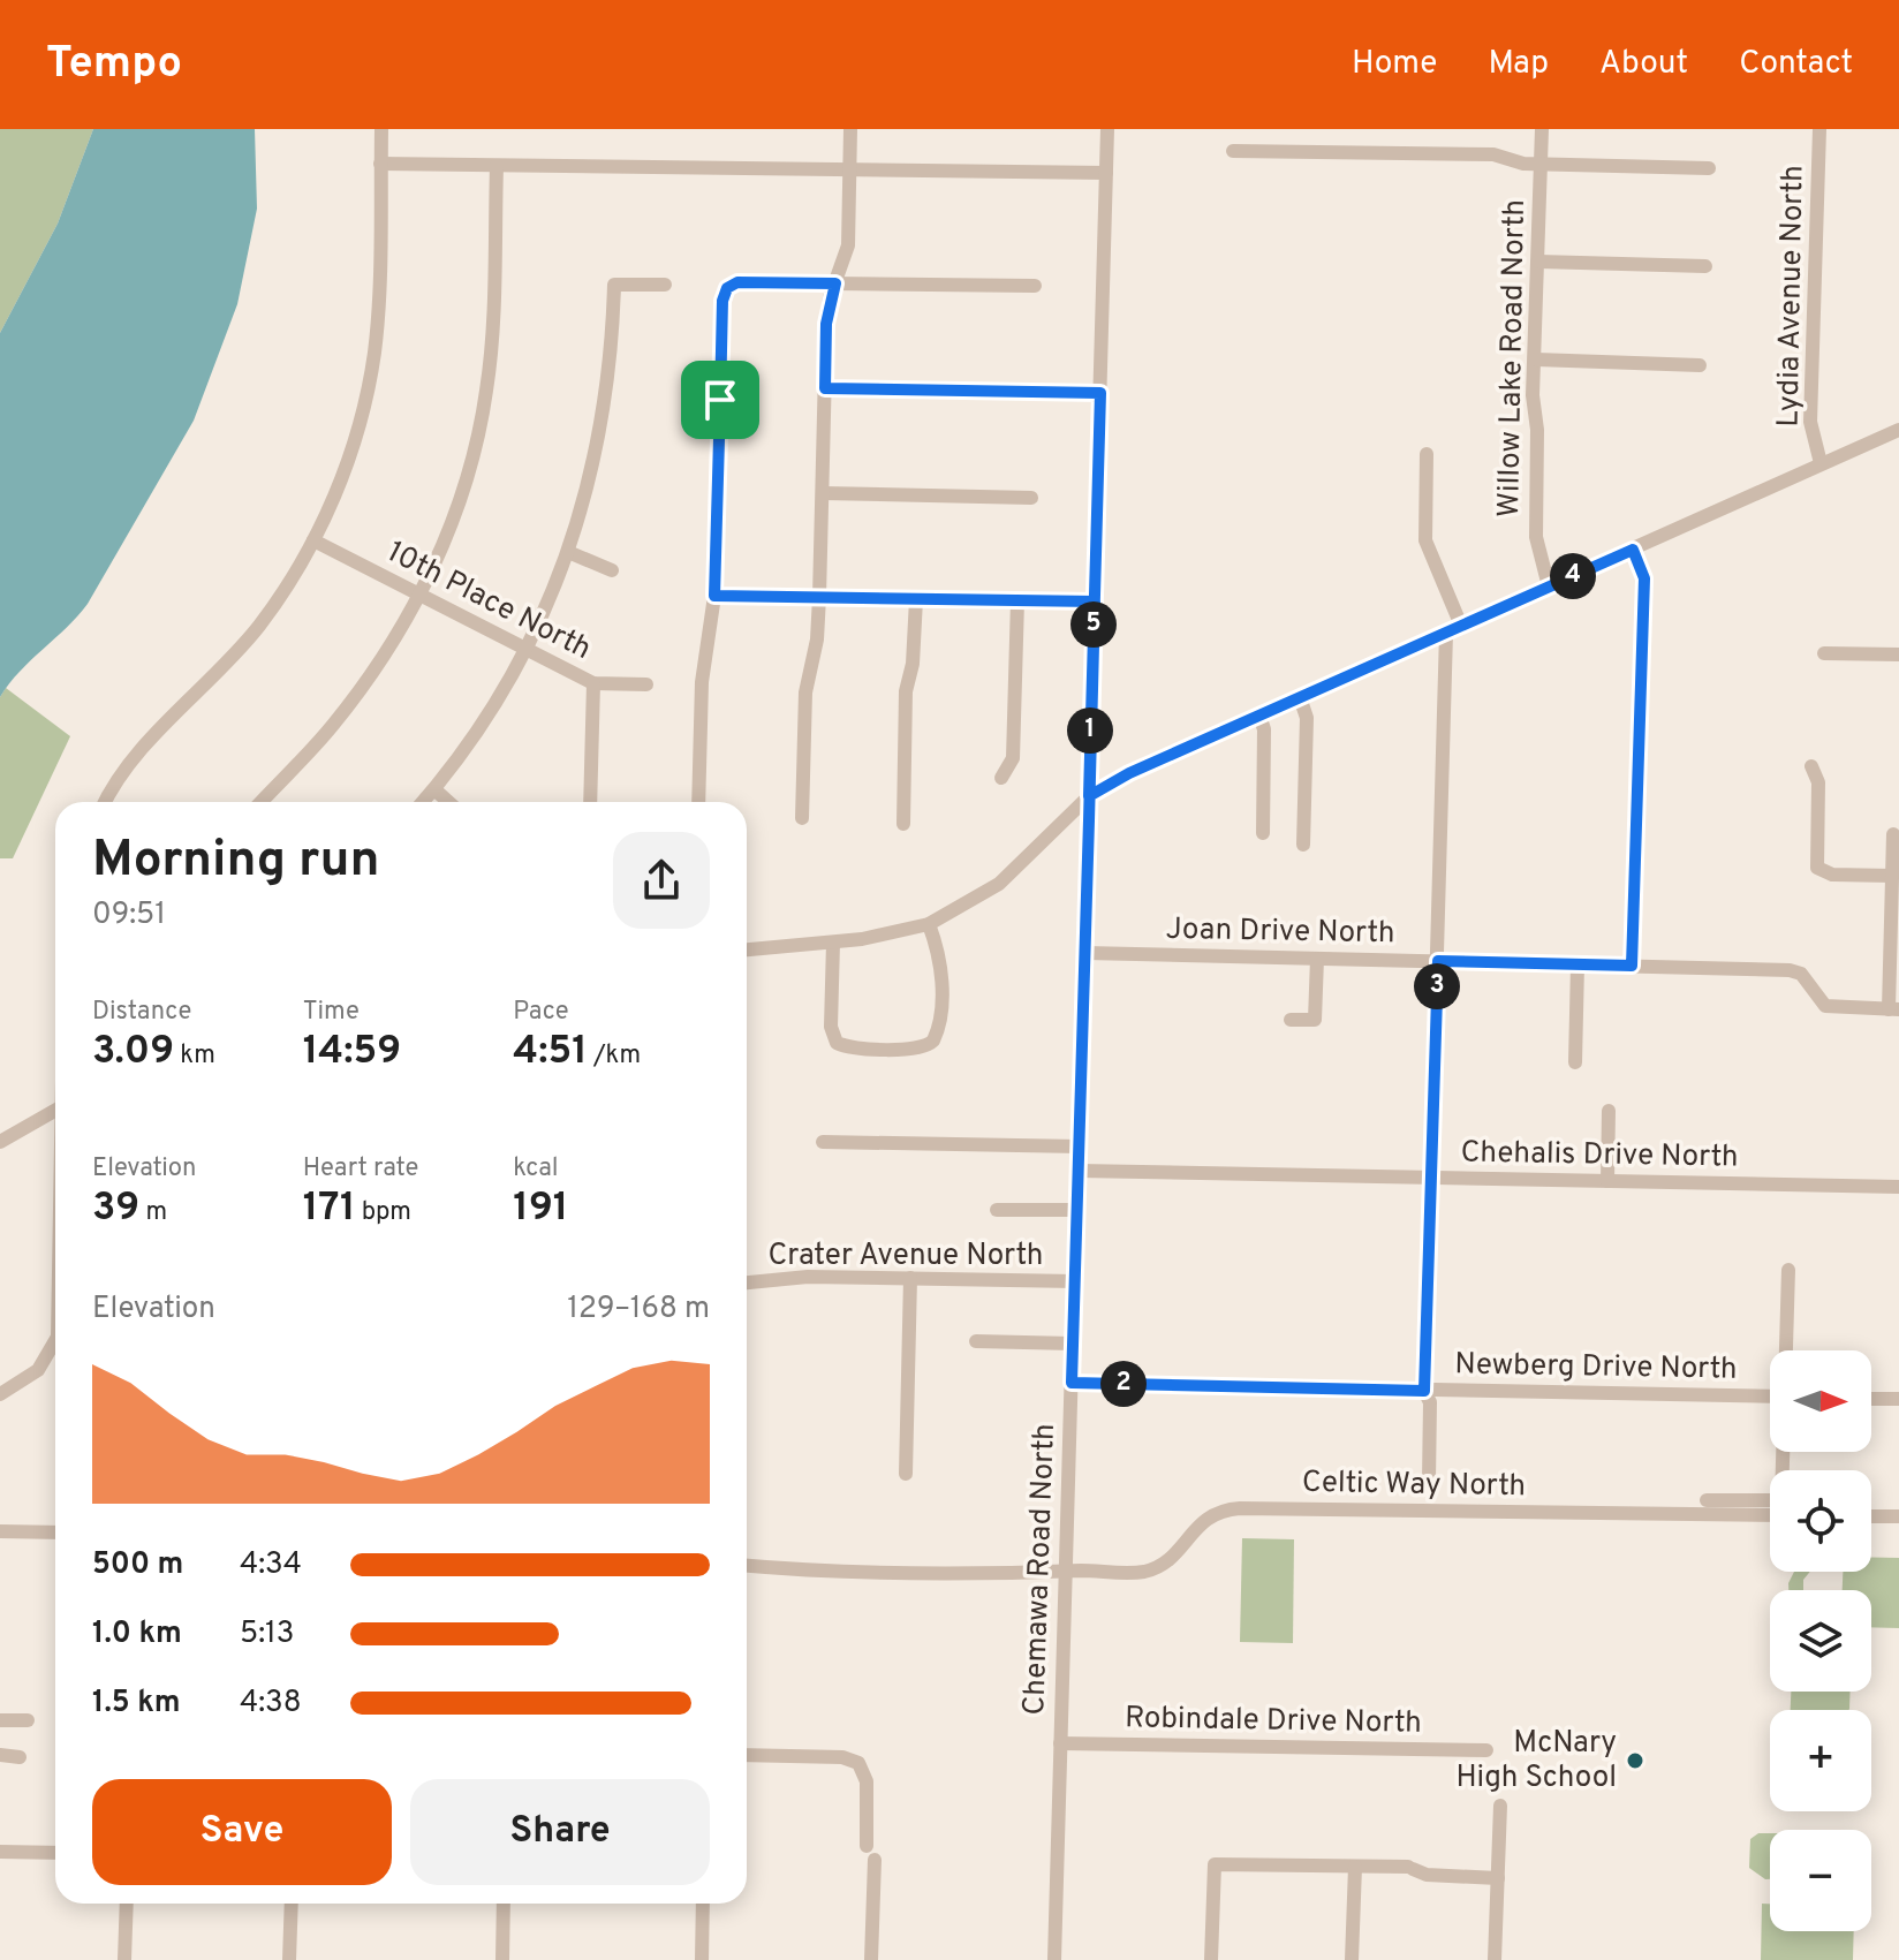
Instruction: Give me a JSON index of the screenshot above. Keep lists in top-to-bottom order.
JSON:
{
  "streets": {
    "street": [
      "Lydia Avenue North",
      "Willow Lake Road North",
      "10th Place North",
      "Joan Drive North",
      "Chehalis Drive North",
      "Crater Avenue North",
      "Newberg Drive North",
      "Celtic Way North",
      "Chemawa Road North",
      "Robindale Drive North"
    ]
  },
  "crossings": [
    ["Joan Drive North", "Chemawa Road North"],
    ["Chehalis Drive North", "Chemawa Road North"],
    ["Crater Avenue North", "Chemawa Road North"],
    ["Newberg Drive North", "Chemawa Road North"],
    ["Celtic Way North", "Chemawa Road North"],
    ["Chemawa Road North", "Robindale Drive North"]
  ],
  "places": ["McNary High School"],
  "north": "right",
  "page": {
    "header": "Tempo",
    "nav": [
      "Home",
      "Map",
      "About",
      "Contact"
    ],
    "pins": [
      "4",
      "5",
      "1",
      "3",
      "2"
    ],
    "heading": ["Morning run", "09:51"],
    "stats": [
      ["Distance", "3.09 km"],
      ["Time", "14:59"],
      ["Pace", "4:51 /km"],
      ["Elevation", "39 m"],
      ["Heart rate", "171 bpm"],
      ["kcal", "191"]
    ],
    "chart": ["Elevation", "129–168 m"],
    "map_buttons": ["+", "−"],
    "list": [
      {
        "name": "500 m",
        "note": "4:34"
      },
      {
        "name": "1.0 km",
        "note": "5:13"
      },
      {
        "name": "1.5 km",
        "note": "4:38"
      }
    ],
    "buttons": ["Save", "Share"]
  }
}
